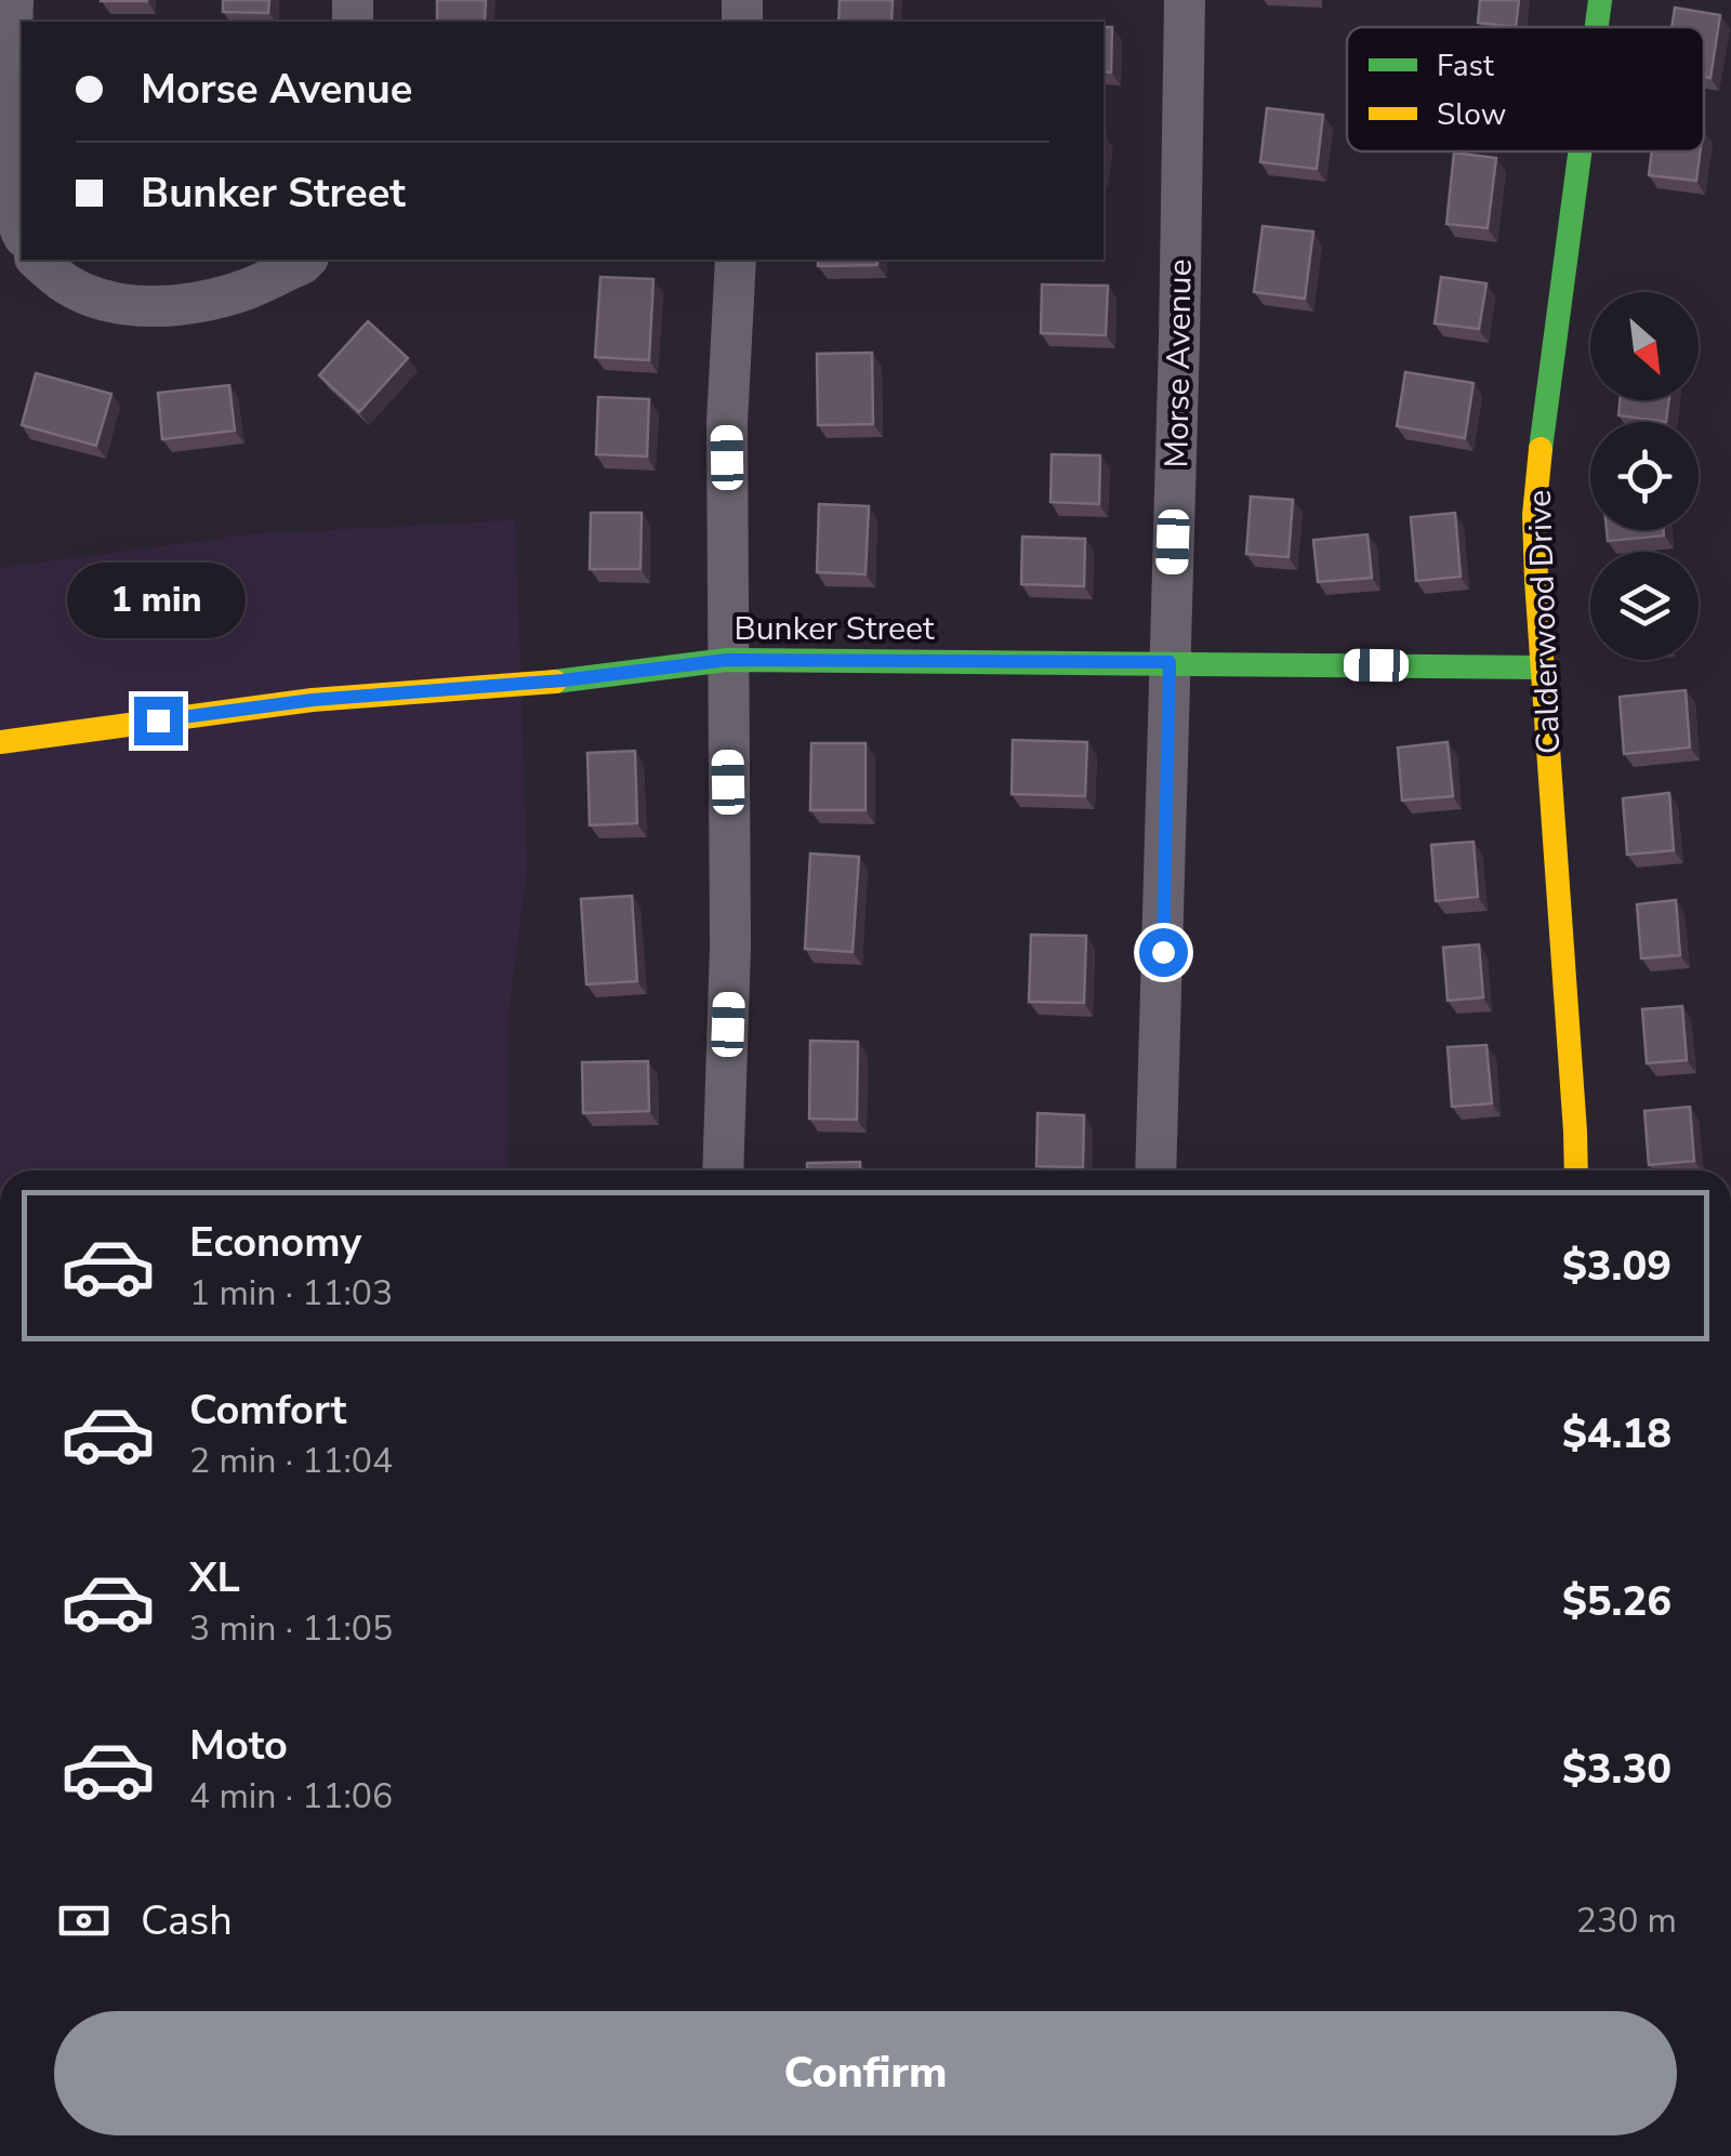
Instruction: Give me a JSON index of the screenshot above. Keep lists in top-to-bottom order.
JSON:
{
  "streets": {
    "street": ["Morse Avenue", "Calderwood Drive", "Bunker Street"]
  },
  "crossings": [
    ["Morse Avenue", "Bunker Street"],
    ["Calderwood Drive", "Bunker Street"]
  ],
  "legend": ["Fast", "Slow"],
  "north": "bottom right",
  "page": {
    "banner": ["Morse Avenue", "Bunker Street"],
    "bubble": "1 min",
    "list": [
      {
        "name": "Economy",
        "note": "1 min · 11:03",
        "value": "$3.09"
      },
      {
        "name": "Comfort",
        "note": "2 min · 11:04",
        "value": "$4.18"
      },
      {
        "name": "XL",
        "note": "3 min · 11:05",
        "value": "$5.26"
      },
      {
        "name": "Moto",
        "note": "4 min · 11:06",
        "value": "$3.30"
      }
    ],
    "pay": ["Cash", "230 m"],
    "buttons": "Confirm"
  }
}
